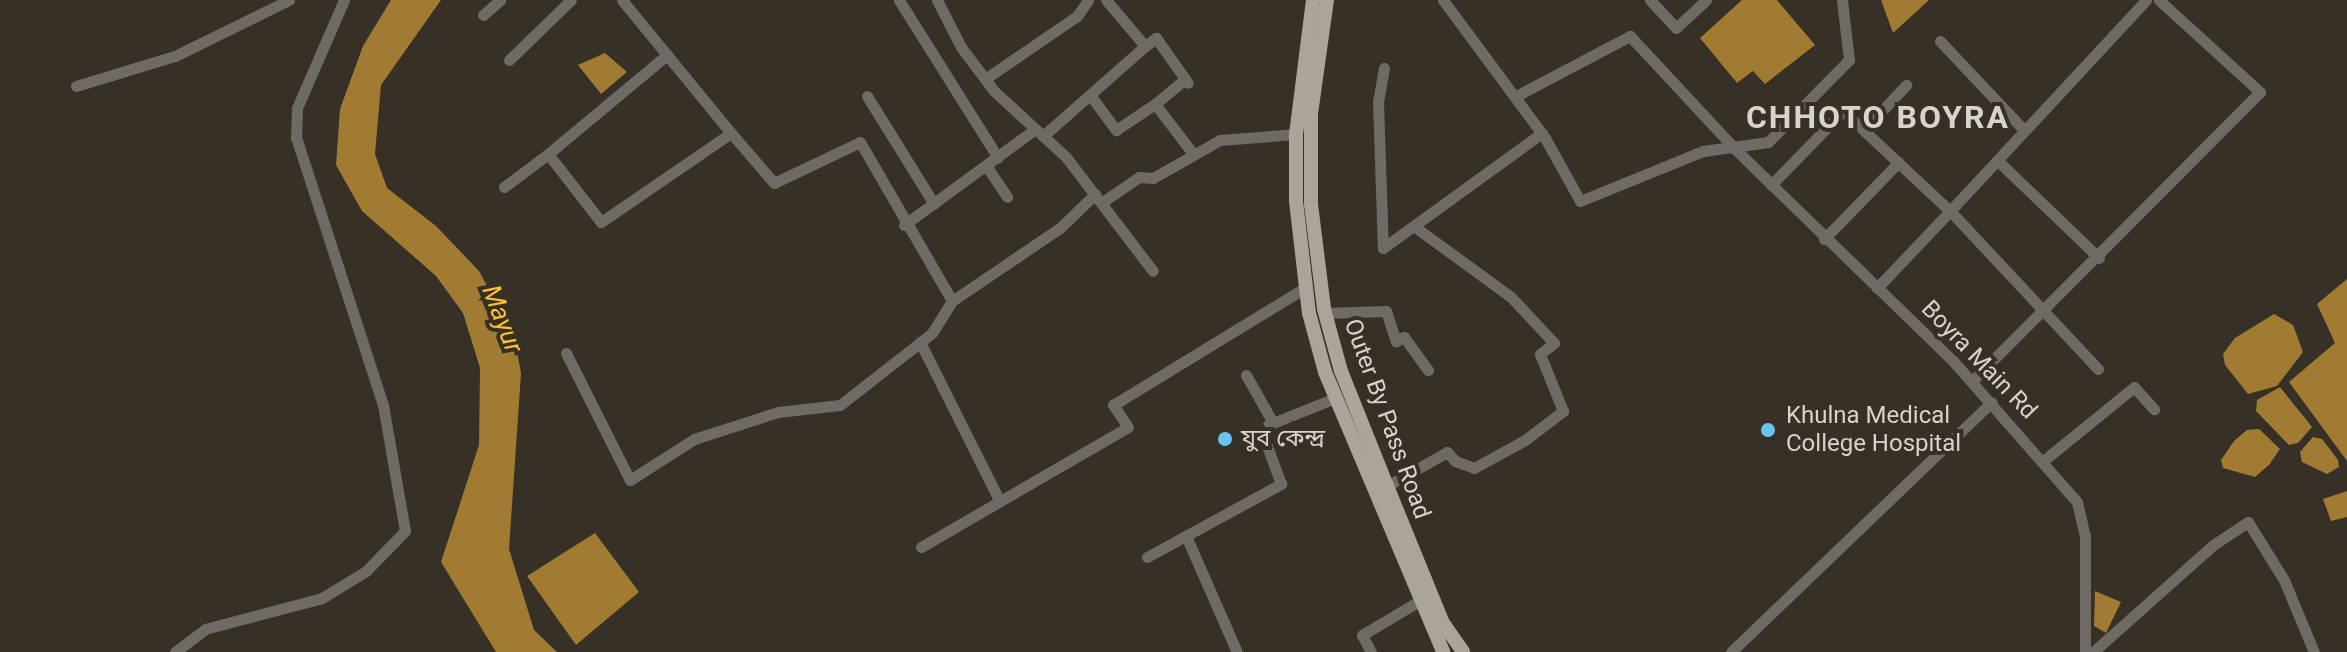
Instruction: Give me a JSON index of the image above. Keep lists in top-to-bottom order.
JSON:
{
  "streets": {
    "main road": ["Outer By Pass Road"],
    "street": ["Boyra Main Rd"]
  },
  "districts": ["CHHOTO BOYRA"],
  "water": ["Mayur"],
  "places": ["Khulna Medical College Hospital", "যুব কেন্দ্র"]
}
